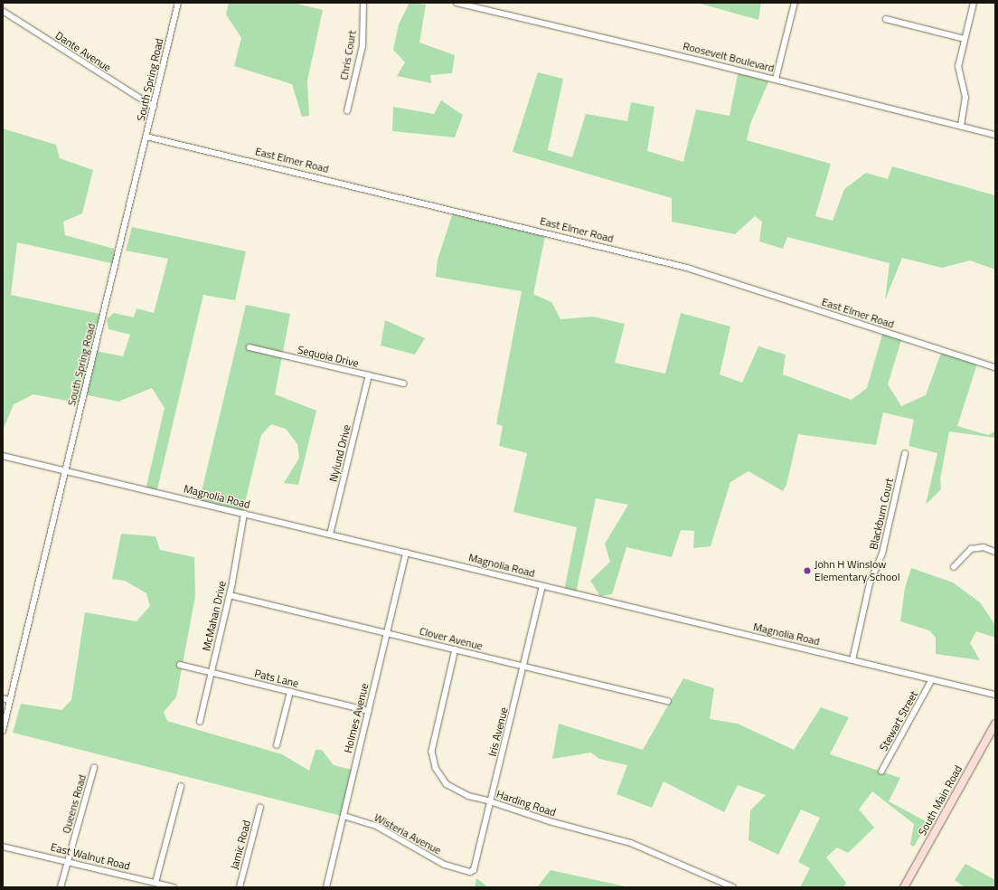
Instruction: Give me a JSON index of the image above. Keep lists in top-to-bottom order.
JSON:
{
  "streets": {
    "main road": ["South Main Road"],
    "street": [
      "Dante Avenue",
      "Chris Court",
      "Roosevelt Boulevard",
      "South Spring Road",
      "East Elmer Road",
      "Sequoia Drive",
      "Nylund Drive",
      "Magnolia Road",
      "Blackburn Court",
      "McMahan Drive",
      "Clover Avenue",
      "Pats Lane",
      "Holmes Avenue",
      "Stewart Street",
      "Iris Avenue",
      "Harding Road",
      "Queens Road",
      "Wisteria Avenue",
      "Jamic Road",
      "East Walnut Road"
    ]
  },
  "crossings": [
    ["Dante Avenue", "South Spring Road"],
    ["South Spring Road", "East Elmer Road"],
    ["South Spring Road", "Magnolia Road"],
    ["Sequoia Drive", "Nylund Drive"],
    ["Nylund Drive", "Magnolia Road"],
    ["Magnolia Road", "Blackburn Court"],
    ["Magnolia Road", "McMahan Drive"],
    ["Magnolia Road", "Holmes Avenue"],
    ["Magnolia Road", "Stewart Street"],
    ["Magnolia Road", "Iris Avenue"],
    ["McMahan Drive", "Clover Avenue"],
    ["McMahan Drive", "Pats Lane"],
    ["Clover Avenue", "Holmes Avenue"],
    ["Clover Avenue", "Iris Avenue"],
    ["Clover Avenue", "Harding Road"],
    ["Pats Lane", "Holmes Avenue"],
    ["Holmes Avenue", "Wisteria Avenue"],
    ["Iris Avenue", "Harding Road"],
    ["Iris Avenue", "Wisteria Avenue"],
    ["Queens Road", "East Walnut Road"]
  ],
  "places": ["John H Winslow Elementary School"]
}
